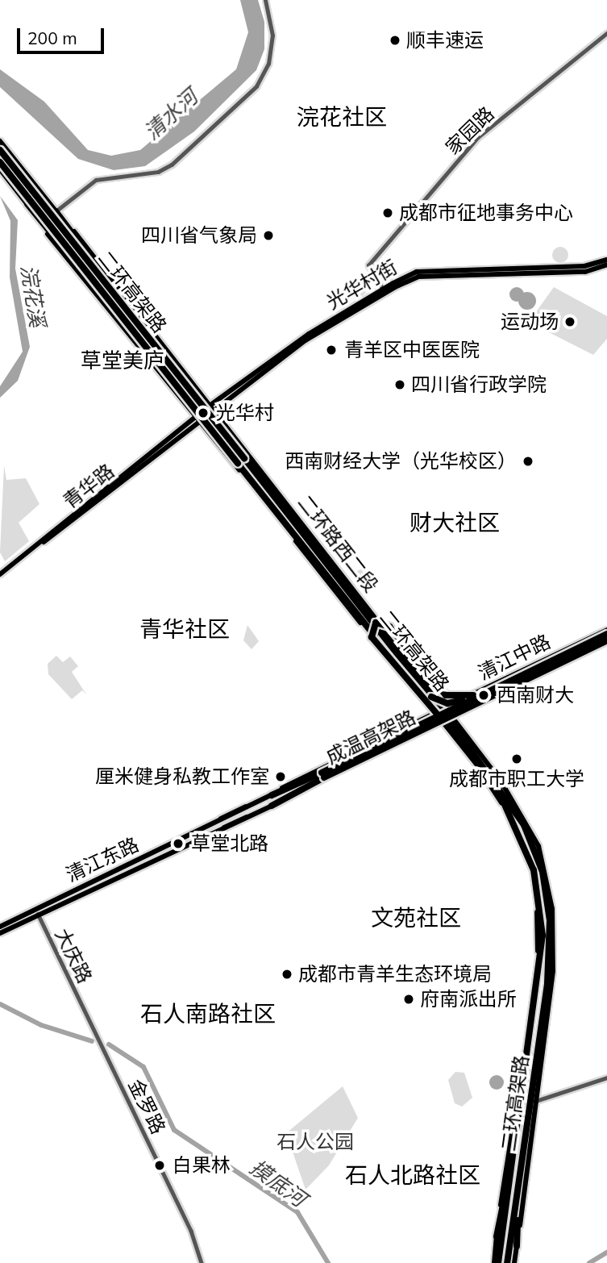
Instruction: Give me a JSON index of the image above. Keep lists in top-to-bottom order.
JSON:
{
  "streets": {
    "highway": ["二环高架路", "成温高架路"],
    "main road": [
      "光华村街",
      "青华路",
      "二环路西二段",
      "清江中路",
      "清江东路"
    ],
    "street": ["家园路", "大庆路", "金罗路"]
  },
  "crossings": [
    ["家园路", "光华村街"],
    ["光华村街", "青华路"],
    ["光华村街", "二环路西二段"],
    ["二环高架路", "二环路西二段"],
    ["二环高架路", "清江中路"],
    ["二环高架路", "清江东路"],
    ["青华路", "二环路西二段"],
    ["二环路西二段", "清江中路"],
    ["二环路西二段", "清江东路"],
    ["清江中路", "成温高架路"],
    ["清江中路", "清江东路"],
    ["成温高架路", "清江东路"],
    ["清江东路", "大庆路"],
    ["大庆路", "金罗路"]
  ],
  "districts": [
    "浣花社区",
    "草堂美庐",
    "财大社区",
    "青华社区",
    "文苑社区",
    "石人南路社区",
    "石人北路社区"
  ],
  "water": ["清水河", "浣花溪", "摸底河"],
  "parks": ["石人公园"],
  "places": [
    "顺丰速运",
    "成都市征地事务中心",
    "四川省气象局",
    "运动场",
    "青羊区中医医院",
    "四川省行政学院",
    "光华村",
    "西南财经大学（光华校区）",
    "西南财大",
    "成都市职工大学",
    "厘米健身私教工作室",
    "草堂北路",
    "成都市青羊生态环境局",
    "府南派出所",
    "白果林"
  ],
  "scale_bar": "200 m"
}
